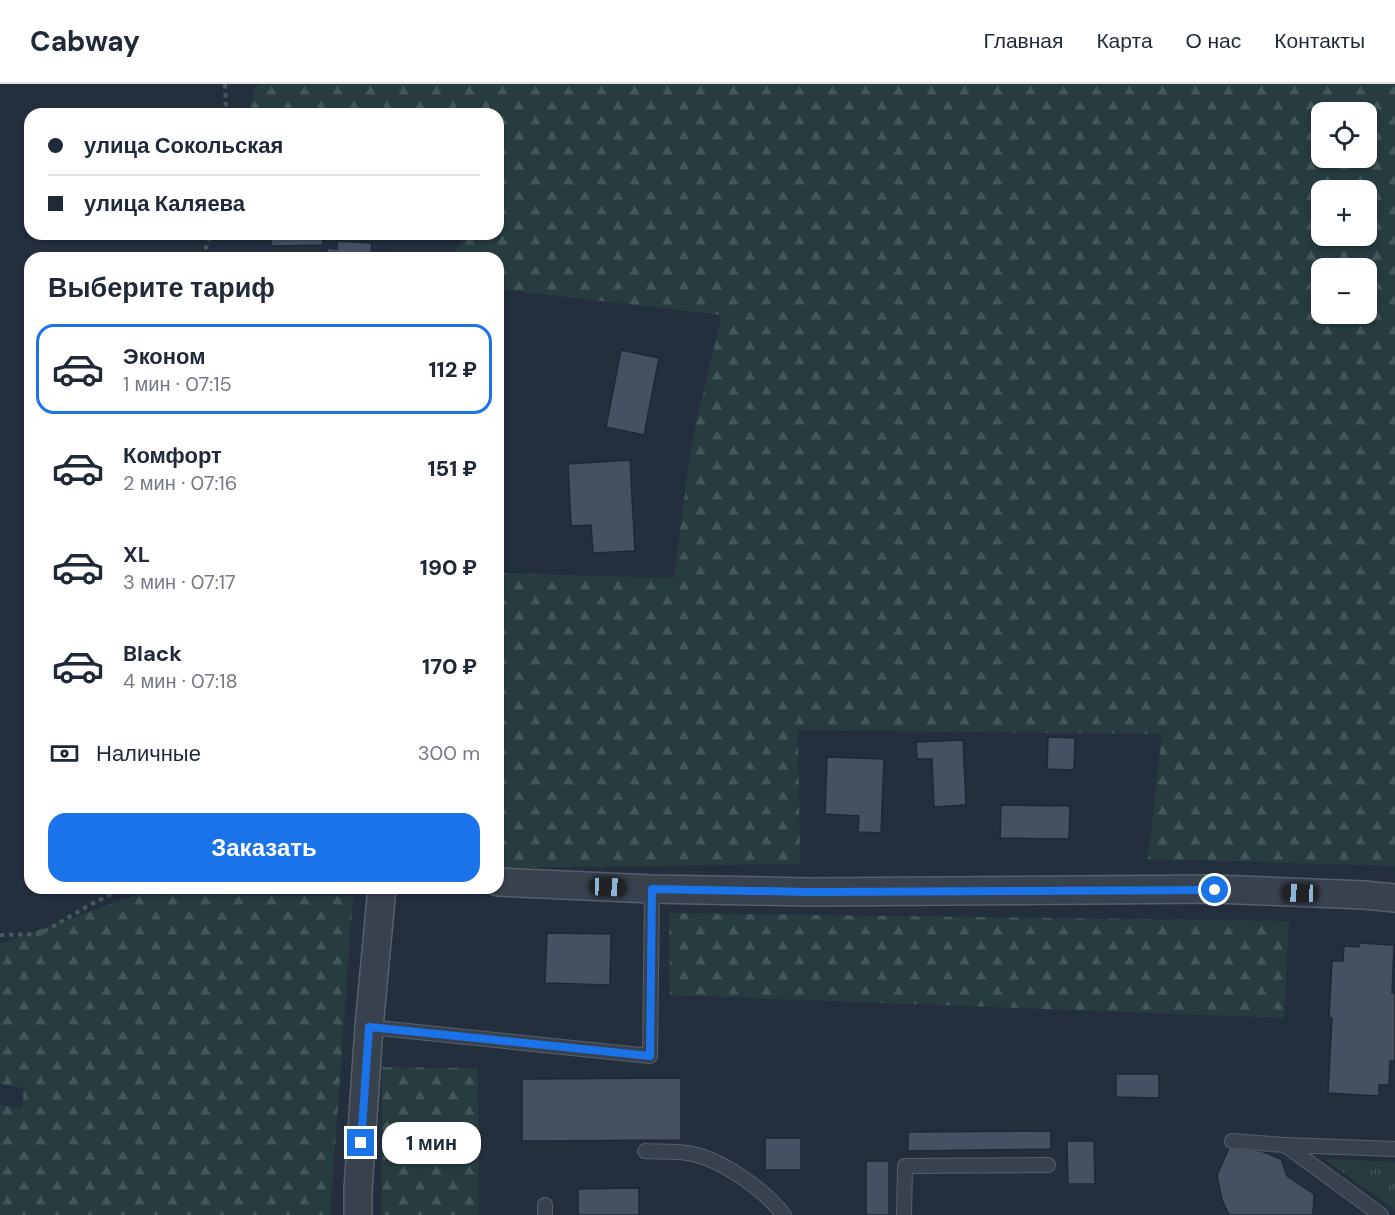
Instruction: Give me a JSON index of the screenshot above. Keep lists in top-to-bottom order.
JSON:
{
  "page": {
    "header": "Cabway",
    "nav": [
      "Главная",
      "Карта",
      "О нас",
      "Контакты"
    ],
    "map_buttons": ["+", "−"],
    "banner": ["улица Сокольская", "улица Каляева"],
    "heading": "Выберите тариф",
    "list": [
      {
        "name": "Эконом",
        "note": "1 мин · 07:15",
        "value": "112 ₽"
      },
      {
        "name": "Комфорт",
        "note": "2 мин · 07:16",
        "value": "151 ₽"
      },
      {
        "name": "XL",
        "note": "3 мин · 07:17",
        "value": "190 ₽"
      },
      {
        "name": "Black",
        "note": "4 мин · 07:18",
        "value": "170 ₽"
      }
    ],
    "pay": ["Наличные", "300 m"],
    "buttons": "Заказать",
    "bubble": "1 мин"
  }
}
